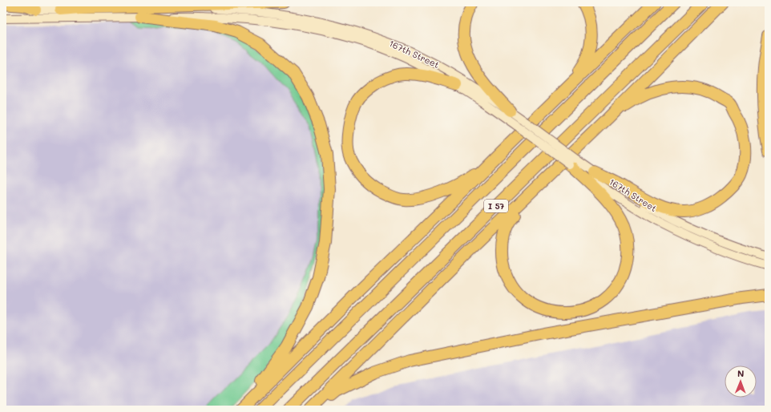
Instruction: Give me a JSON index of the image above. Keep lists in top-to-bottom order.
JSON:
{
  "streets": {
    "highway": ["I 57"],
    "main road": ["167th Street"]
  },
  "north": "top"
}
